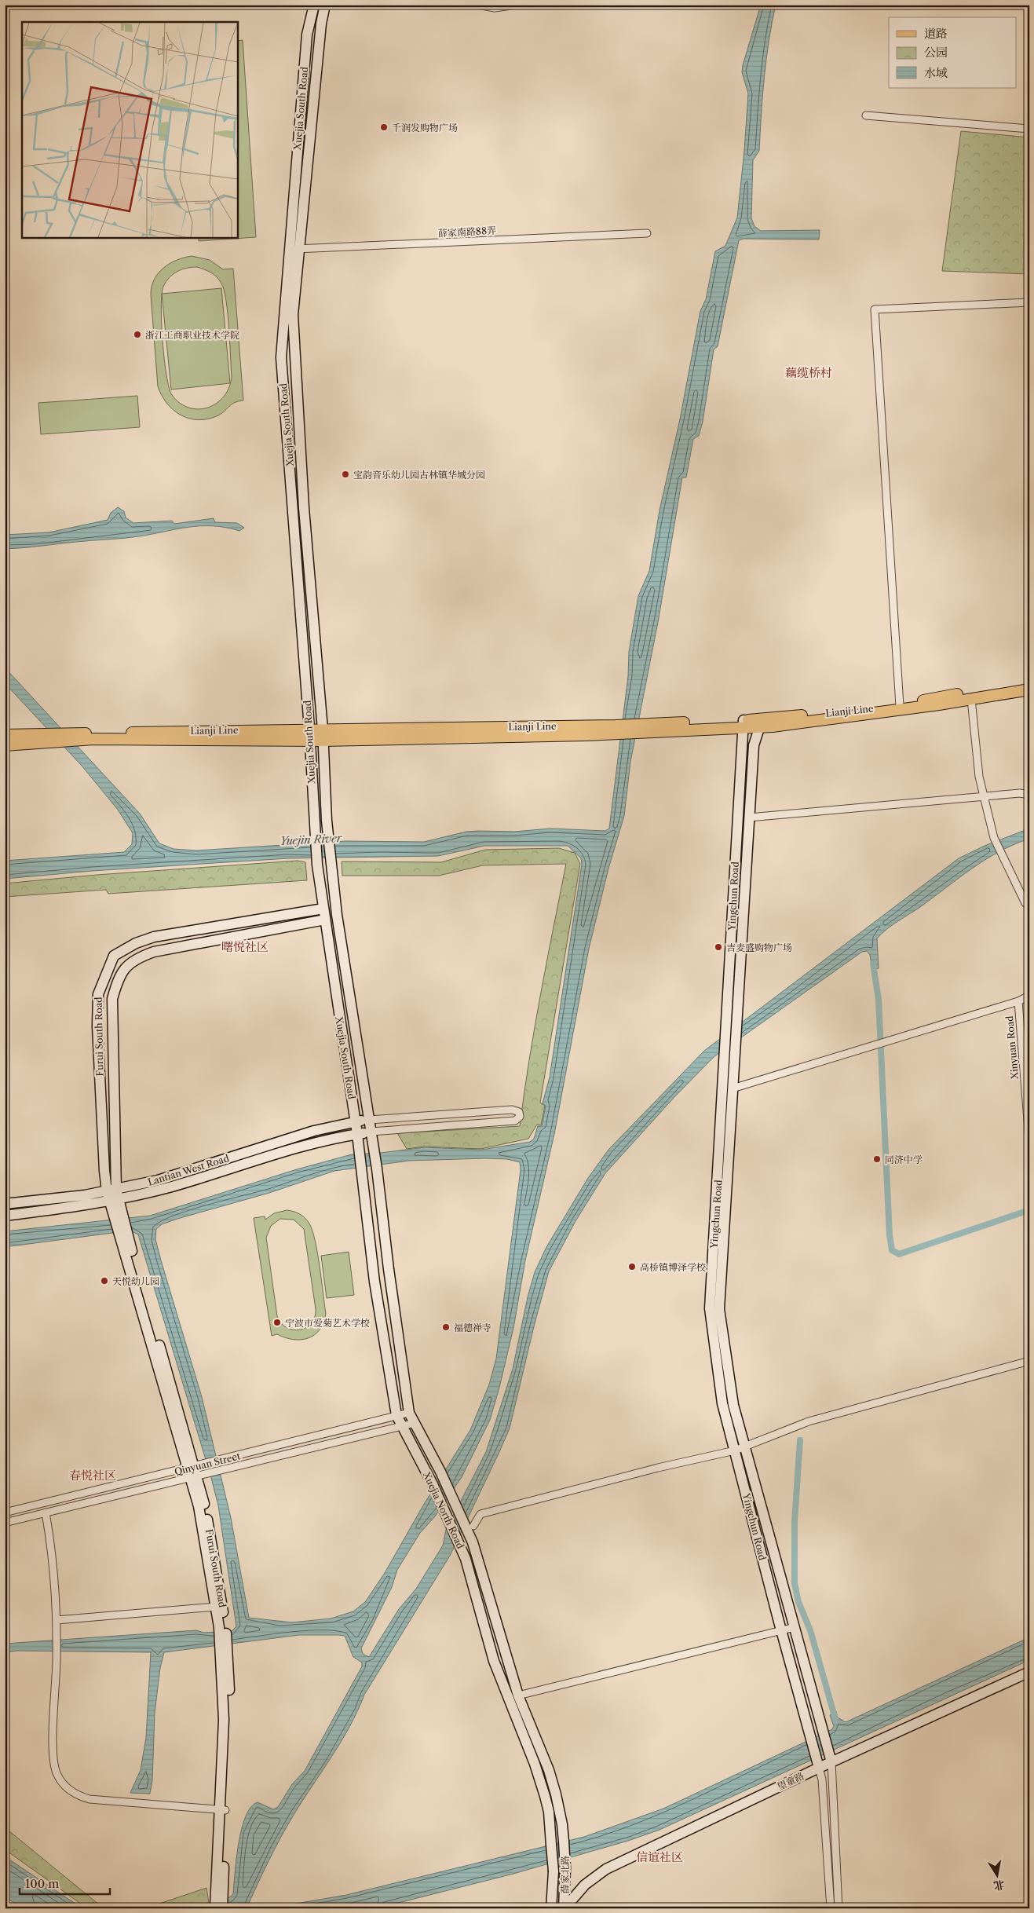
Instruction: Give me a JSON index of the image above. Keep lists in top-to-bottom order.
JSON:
{
  "streets": {
    "main road": ["Lianji Line"],
    "street": [
      "Xuejia South Road",
      "薛家南路88弄",
      "Yingchun Road",
      "Furui South Road",
      "Xinyuan Road",
      "Lantian West Road",
      "Qinyuan Street",
      "Xuejia North Road",
      "望童路",
      "薛家北路"
    ]
  },
  "crossings": [
    ["Xuejia South Road", "薛家南路88弄"],
    ["Xuejia South Road", "Lianji Line"],
    ["Xuejia South Road", "Furui South Road"],
    ["Xuejia South Road", "Lantian West Road"],
    ["Xuejia South Road", "Xuejia North Road"],
    ["Lianji Line", "Yingchun Road"],
    ["Yingchun Road", "望童路"],
    ["Furui South Road", "Lantian West Road"],
    ["Furui South Road", "Qinyuan Street"],
    ["Lantian West Road", "Xuejia North Road"],
    ["Qinyuan Street", "Xuejia North Road"],
    ["Xuejia North Road", "薛家北路"],
    ["望童路", "薛家北路"]
  ],
  "districts": [
    "藕缆桥村",
    "曙悦社区",
    "春悦社区",
    "信谊社区"
  ],
  "water": ["Yuejin River"],
  "places": [
    "千润发购物广场",
    "浙江工商职业技术学院",
    "宝韵音乐幼儿园古林镇华城分园",
    "吉麦盛购物广场",
    "同济中学",
    "高桥镇博泽学校",
    "天悦幼儿园",
    "宁波市爱菊艺术学校",
    "福德禅寺"
  ],
  "legend": ["道路", "公园", "水域"],
  "scale_bar": "100 m",
  "north": "bottom"
}
